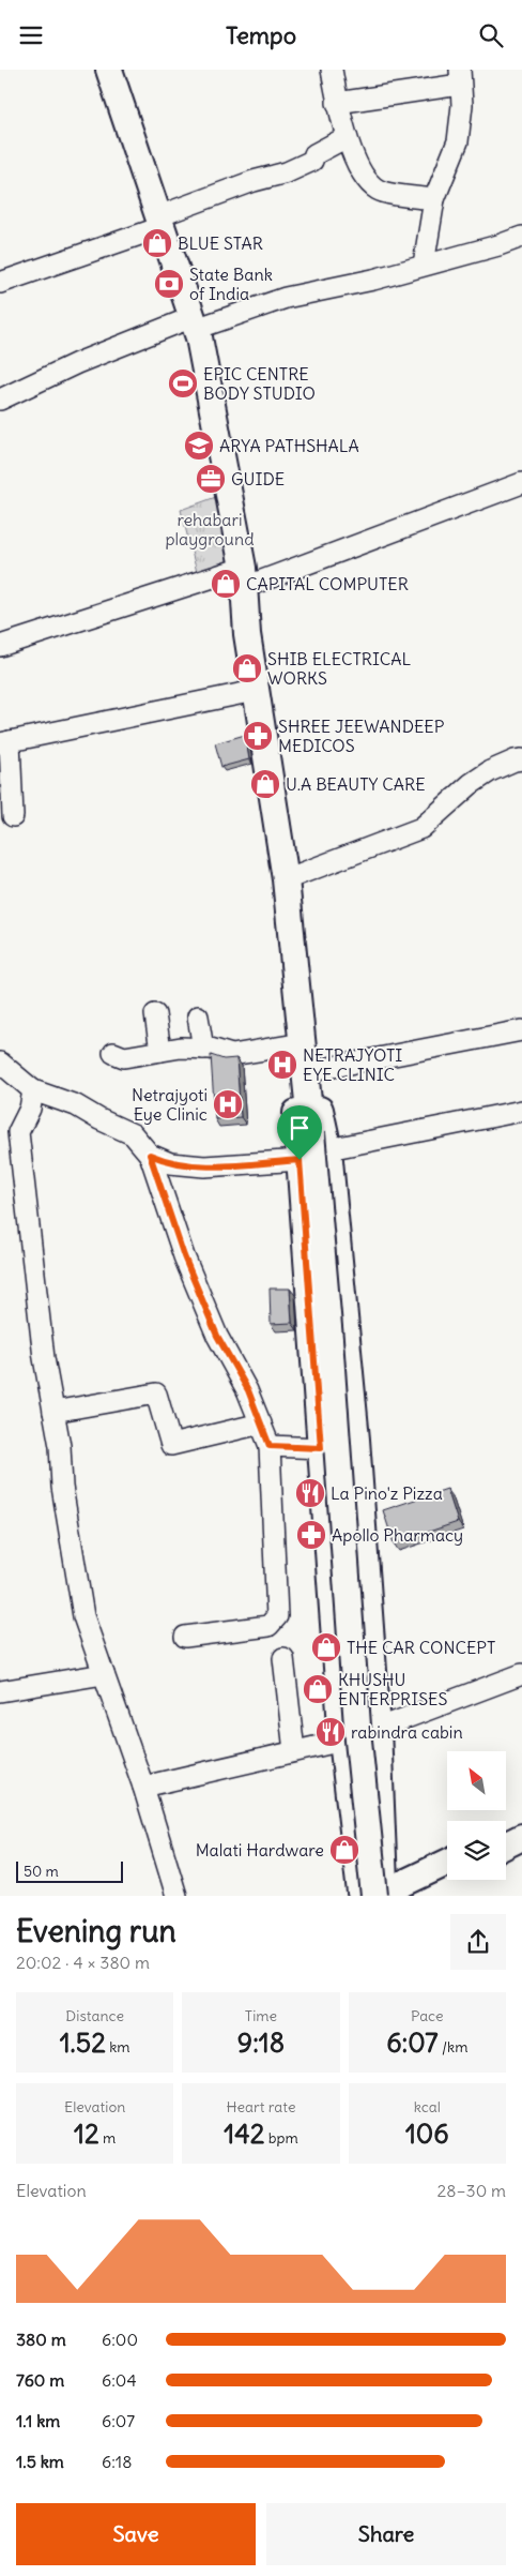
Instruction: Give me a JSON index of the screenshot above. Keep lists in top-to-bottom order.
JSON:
{
  "parks": ["rehabari playground"],
  "places": {
    "shop": [
      "BLUE STAR",
      "CAPITAL COMPUTER",
      "SHIB ELECTRICAL WORKS",
      "U.A BEAUTY CARE",
      "THE CAR CONCEPT",
      "KHUSHU ENTERPRISES",
      "Malati Hardware"
    ],
    "bank": ["State Bank of India"],
    "sports": ["EPIC CENTRE BODY STUDIO"],
    "school or university": ["ARYA PATHSHALA"],
    "office": ["GUIDE"],
    "pharmacy": ["SHREE JEEWANDEEP MEDICOS", "Apollo Pharmacy"],
    "hospital": ["NETRAJYOTI EYE CLINIC", "Netrajyoti Eye Clinic"],
    "restaurant": ["La Pino'z Pizza", "rabindra cabin"]
  },
  "scale_bar": "50 m",
  "north": "top left",
  "page": {
    "header": "Tempo",
    "scale": "50 m",
    "heading": ["Evening run", "20:02 · 4 × 380 m"],
    "stats": [
      ["Distance", "1.52 km"],
      ["Time", "9:18"],
      ["Pace", "6:07 /km"],
      ["Elevation", "12 m"],
      ["Heart rate", "142 bpm"],
      ["kcal", "106"]
    ],
    "chart": ["Elevation", "28–30 m"],
    "list": [
      {
        "name": "380 m",
        "note": "6:00"
      },
      {
        "name": "760 m",
        "note": "6:04"
      },
      {
        "name": "1.1 km",
        "note": "6:07"
      },
      {
        "name": "1.5 km",
        "note": "6:18"
      }
    ],
    "buttons": ["Save", "Share"]
  }
}
